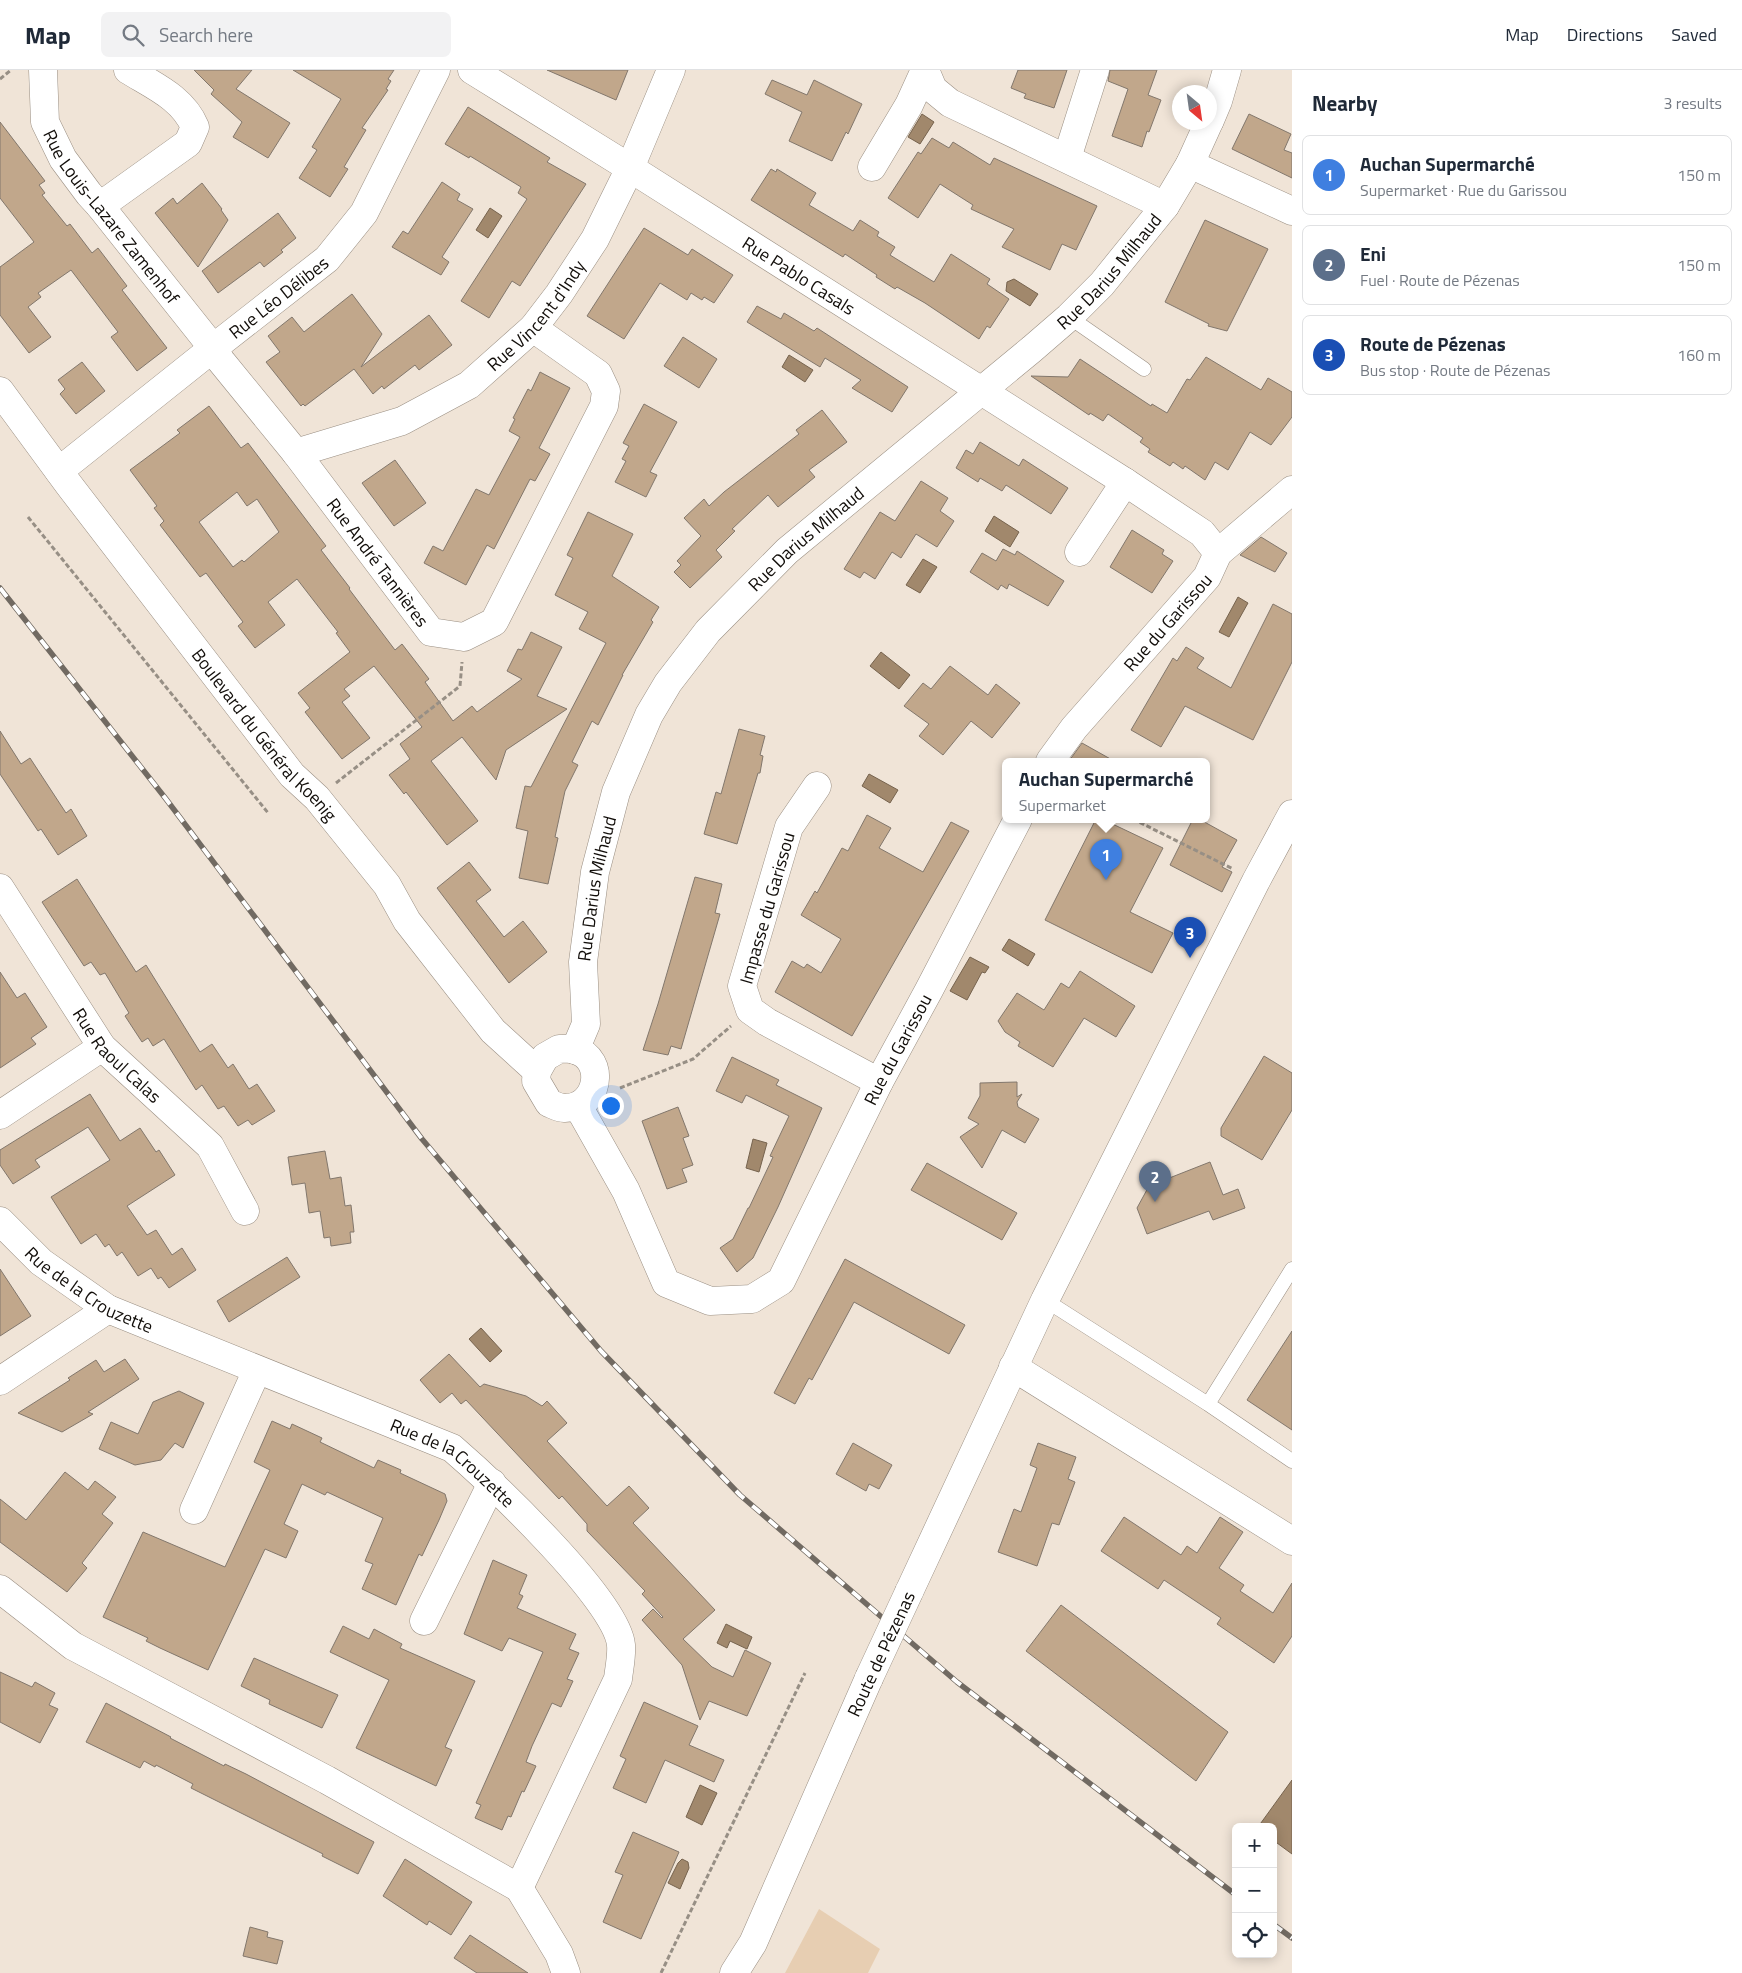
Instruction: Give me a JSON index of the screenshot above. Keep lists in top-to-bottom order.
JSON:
{
  "streets": {
    "street": [
      "Rue Louis-Lazare Zamenhof",
      "Rue Darius Milhaud",
      "Rue Pablo Casals",
      "Rue Léo Délibes",
      "Rue Vincent d'Indy",
      "Rue André Tannières",
      "Rue du Garissou",
      "Boulevard du Général Koenig",
      "Impasse du Garissou",
      "Rue Raoul Calas",
      "Rue de la Crouzette",
      "Route de Pézenas"
    ]
  },
  "crossings": [
    ["Rue Louis-Lazare Zamenhof", "Rue Léo Délibes"],
    ["Rue Louis-Lazare Zamenhof", "Rue André Tannières"],
    ["Rue Darius Milhaud", "Rue Pablo Casals"],
    ["Rue Darius Milhaud", "Rue du Garissou"],
    ["Rue Darius Milhaud", "Boulevard du Général Koenig"],
    ["Rue Pablo Casals", "Rue Vincent d'Indy"],
    ["Rue Pablo Casals", "Rue du Garissou"],
    ["Rue Léo Délibes", "Rue André Tannières"],
    ["Rue Léo Délibes", "Boulevard du Général Koenig"],
    ["Rue Vincent d'Indy", "Rue André Tannières"],
    ["Rue du Garissou", "Boulevard du Général Koenig"],
    ["Rue du Garissou", "Impasse du Garissou"]
  ],
  "north": "bottom right",
  "page": {
    "header": "Map",
    "search": "Search here",
    "nav": ["Map", "Directions", "Saved"],
    "heading": ["Nearby", "3 results"],
    "list": [
      {
        "mark": "1",
        "name": "Auchan Supermarché",
        "note": "Supermarket · Rue du Garissou",
        "value": "150 m"
      },
      {
        "mark": "2",
        "name": "Eni",
        "note": "Fuel · Route de Pézenas",
        "value": "150 m"
      },
      {
        "mark": "3",
        "name": "Route de Pézenas",
        "note": "Bus stop · Route de Pézenas",
        "value": "160 m"
      }
    ],
    "popup": ["Auchan Supermarché", "Supermarket"],
    "pins": ["1", "3", "2"],
    "map_buttons": ["+", "−"]
  }
}
